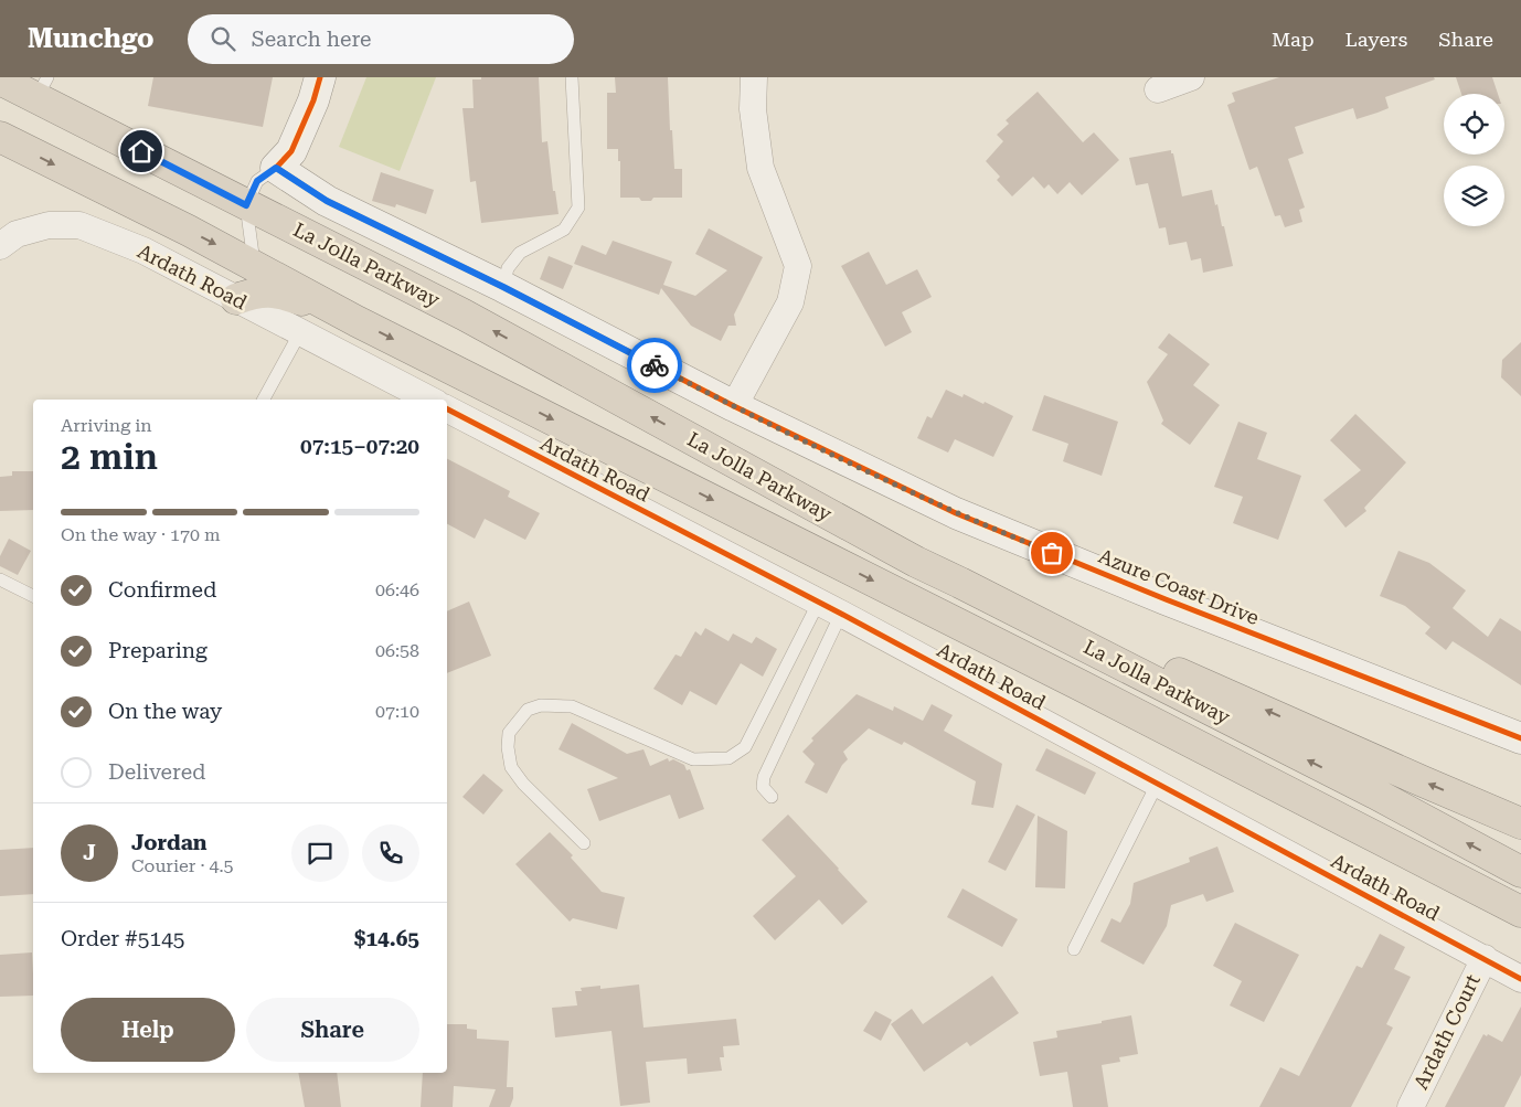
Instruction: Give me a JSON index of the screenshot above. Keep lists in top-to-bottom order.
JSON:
{
  "streets": {
    "highway": ["La Jolla Parkway"],
    "street": ["Ardath Road", "Azure Coast Drive", "Ardath Court"]
  },
  "crossings": [
    ["Ardath Road", "Ardath Court"]
  ],
  "page": {
    "header": "Munchgo",
    "search": "Search here",
    "nav": ["Map", "Layers", "Share"],
    "heading": ["2 min", "Arriving in", "07:15–07:20"],
    "panel": [
      "Jordan",
      "Courier · 4.5",
      "Order #5145",
      "$14.65"
    ],
    "bar": "On the way · 170 m",
    "list": [
      ["Confirmed", "06:46"],
      ["Preparing", "06:58"],
      ["On the way", "07:10"],
      "Delivered"
    ],
    "round": "J",
    "buttons": ["Help", "Share"]
  }
}
